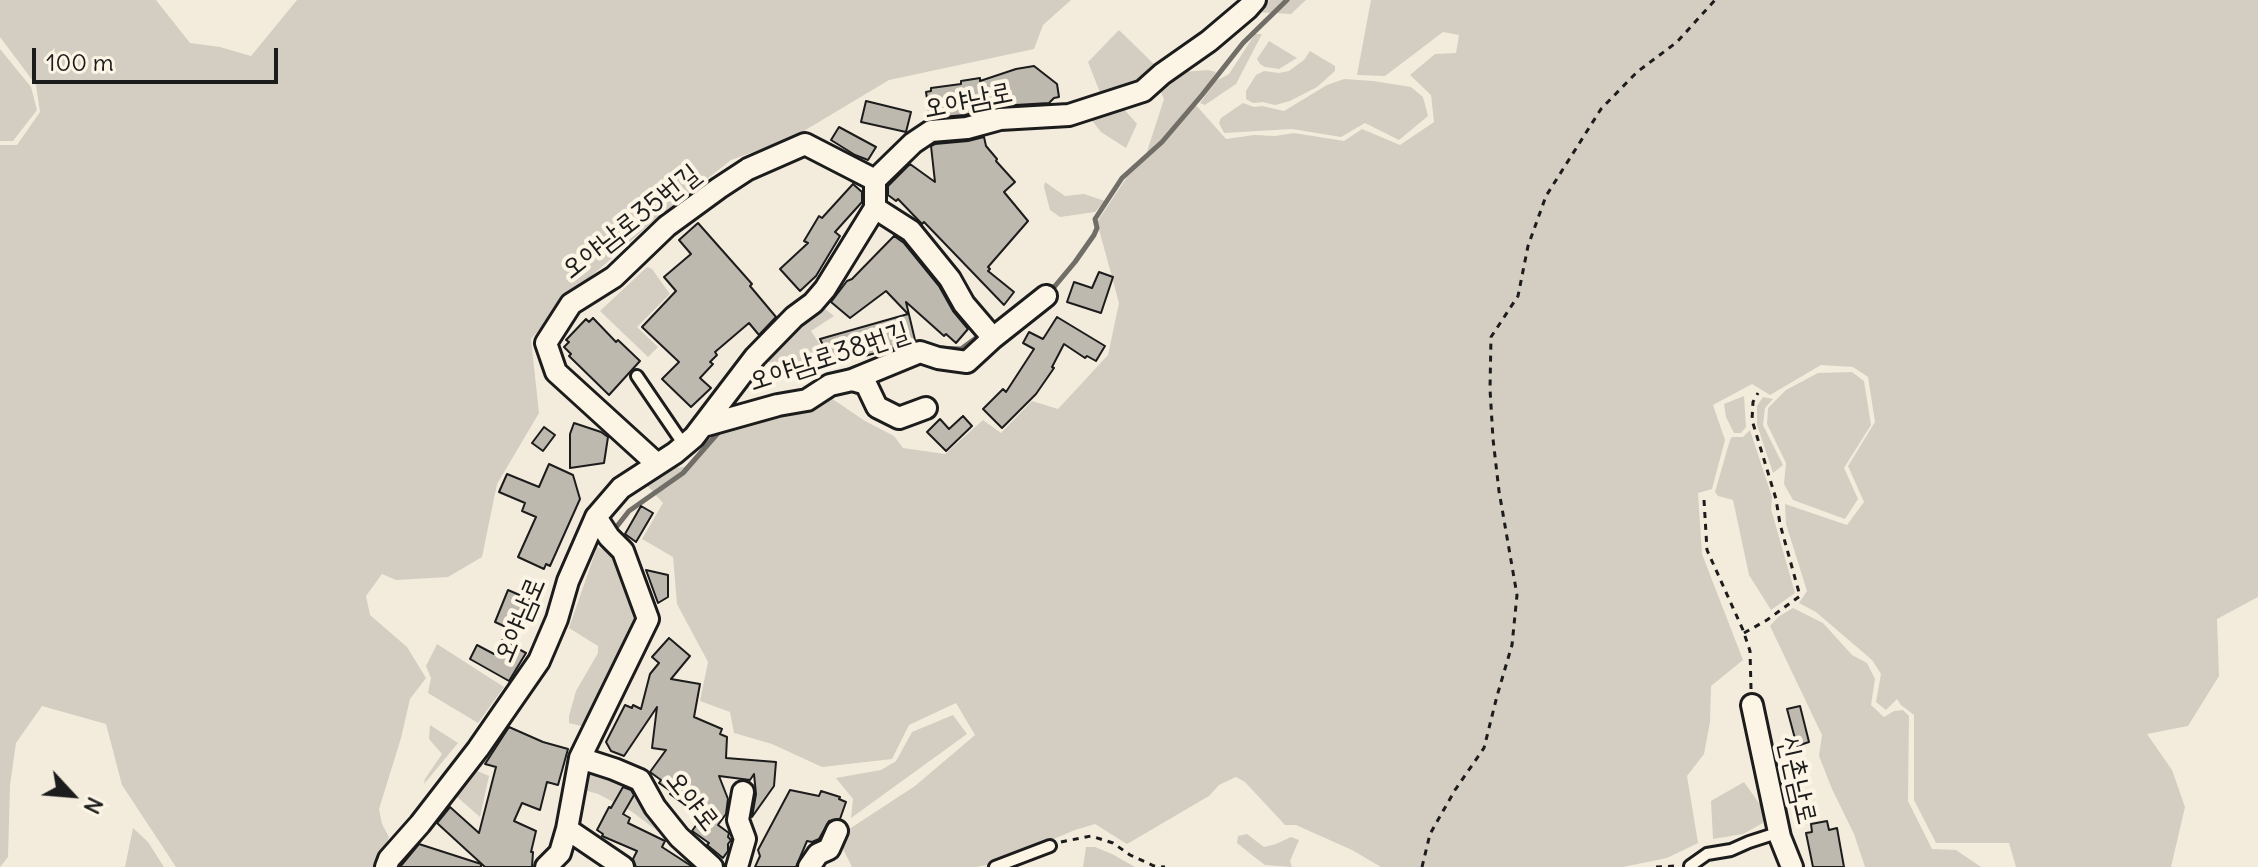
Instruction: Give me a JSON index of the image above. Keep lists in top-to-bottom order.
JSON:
{
  "streets": {
    "street": [
      "오야남로",
      "오야남로35번길",
      "오야남로38번길",
      "신촌남로",
      "오야로"
    ]
  },
  "crossings": [
    ["오야남로", "오야남로35번길"],
    ["오야남로", "오야남로38번길"]
  ],
  "scale_bar": "100 m",
  "north": "bottom right"
}
